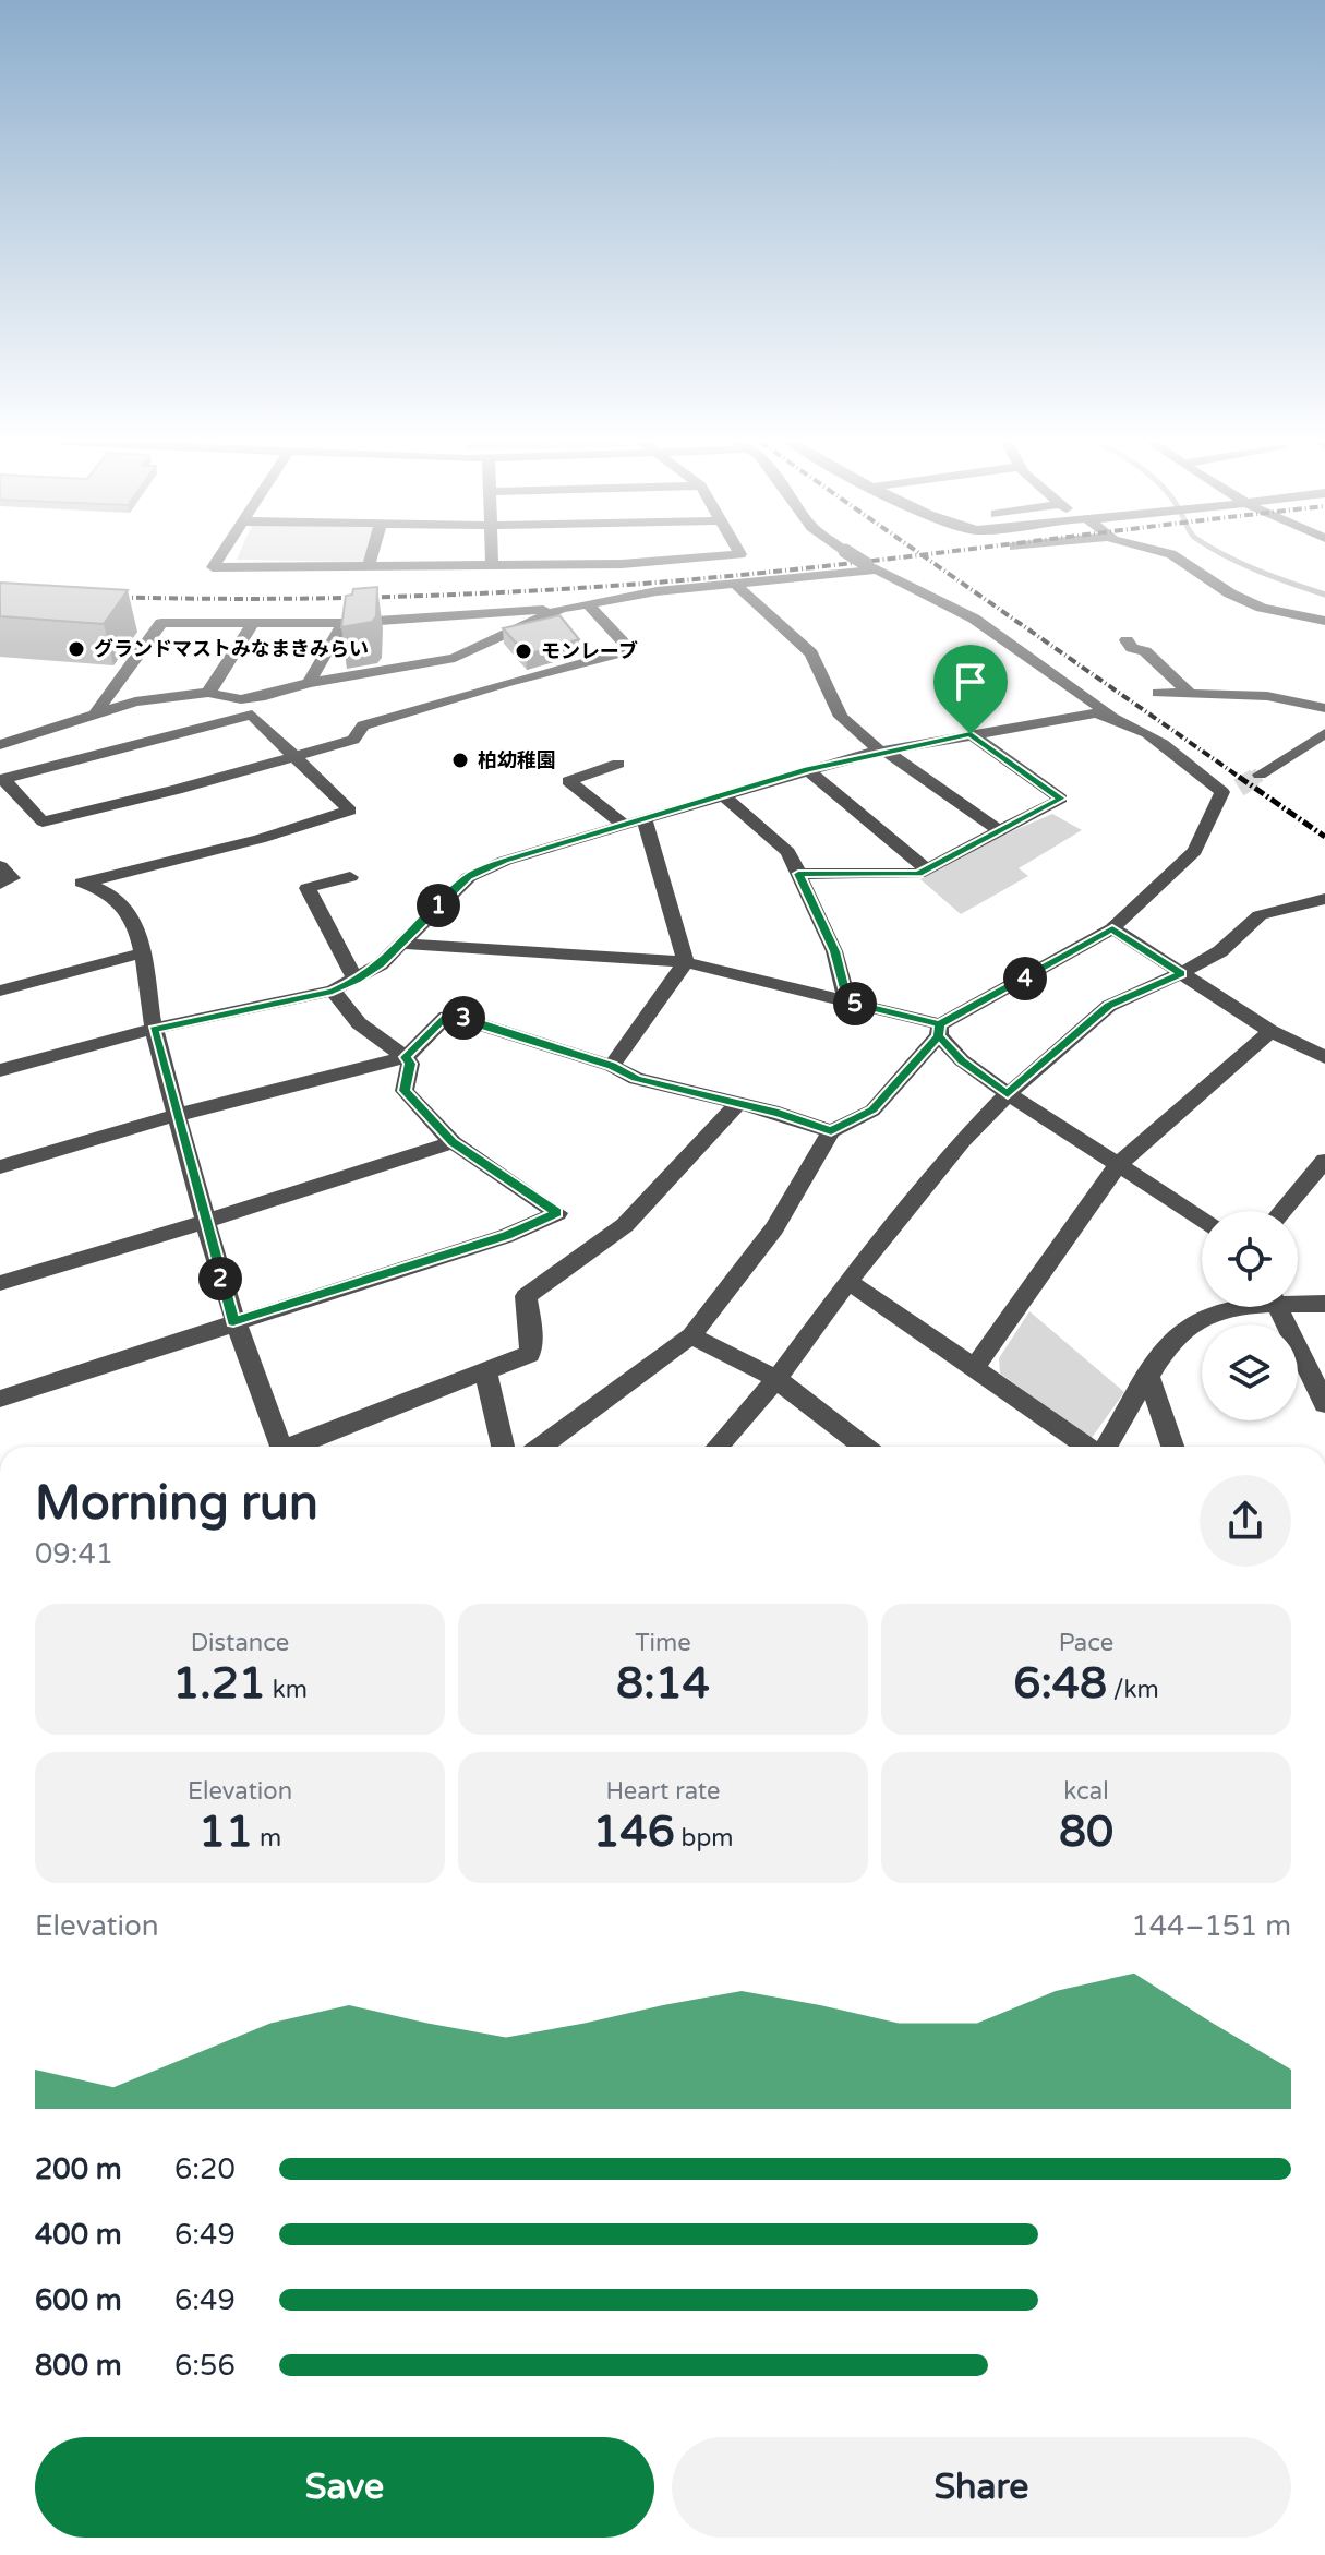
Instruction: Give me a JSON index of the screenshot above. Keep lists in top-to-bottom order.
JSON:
{
  "places": ["グランドマストみなまきみらい", "モンレーブ", "柏幼稚園"],
  "page": {
    "pins": [
      "1",
      "4",
      "5",
      "3",
      "2"
    ],
    "heading": ["Morning run", "09:41"],
    "stats": [
      ["Distance", "1.21 km"],
      ["Time", "8:14"],
      ["Pace", "6:48 /km"],
      ["Elevation", "11 m"],
      ["Heart rate", "146 bpm"],
      ["kcal", "80"]
    ],
    "chart": ["Elevation", "144–151 m"],
    "list": [
      {
        "name": "200 m",
        "note": "6:20"
      },
      {
        "name": "400 m",
        "note": "6:49"
      },
      {
        "name": "600 m",
        "note": "6:49"
      },
      {
        "name": "800 m",
        "note": "6:56"
      }
    ],
    "buttons": ["Save", "Share"]
  }
}
